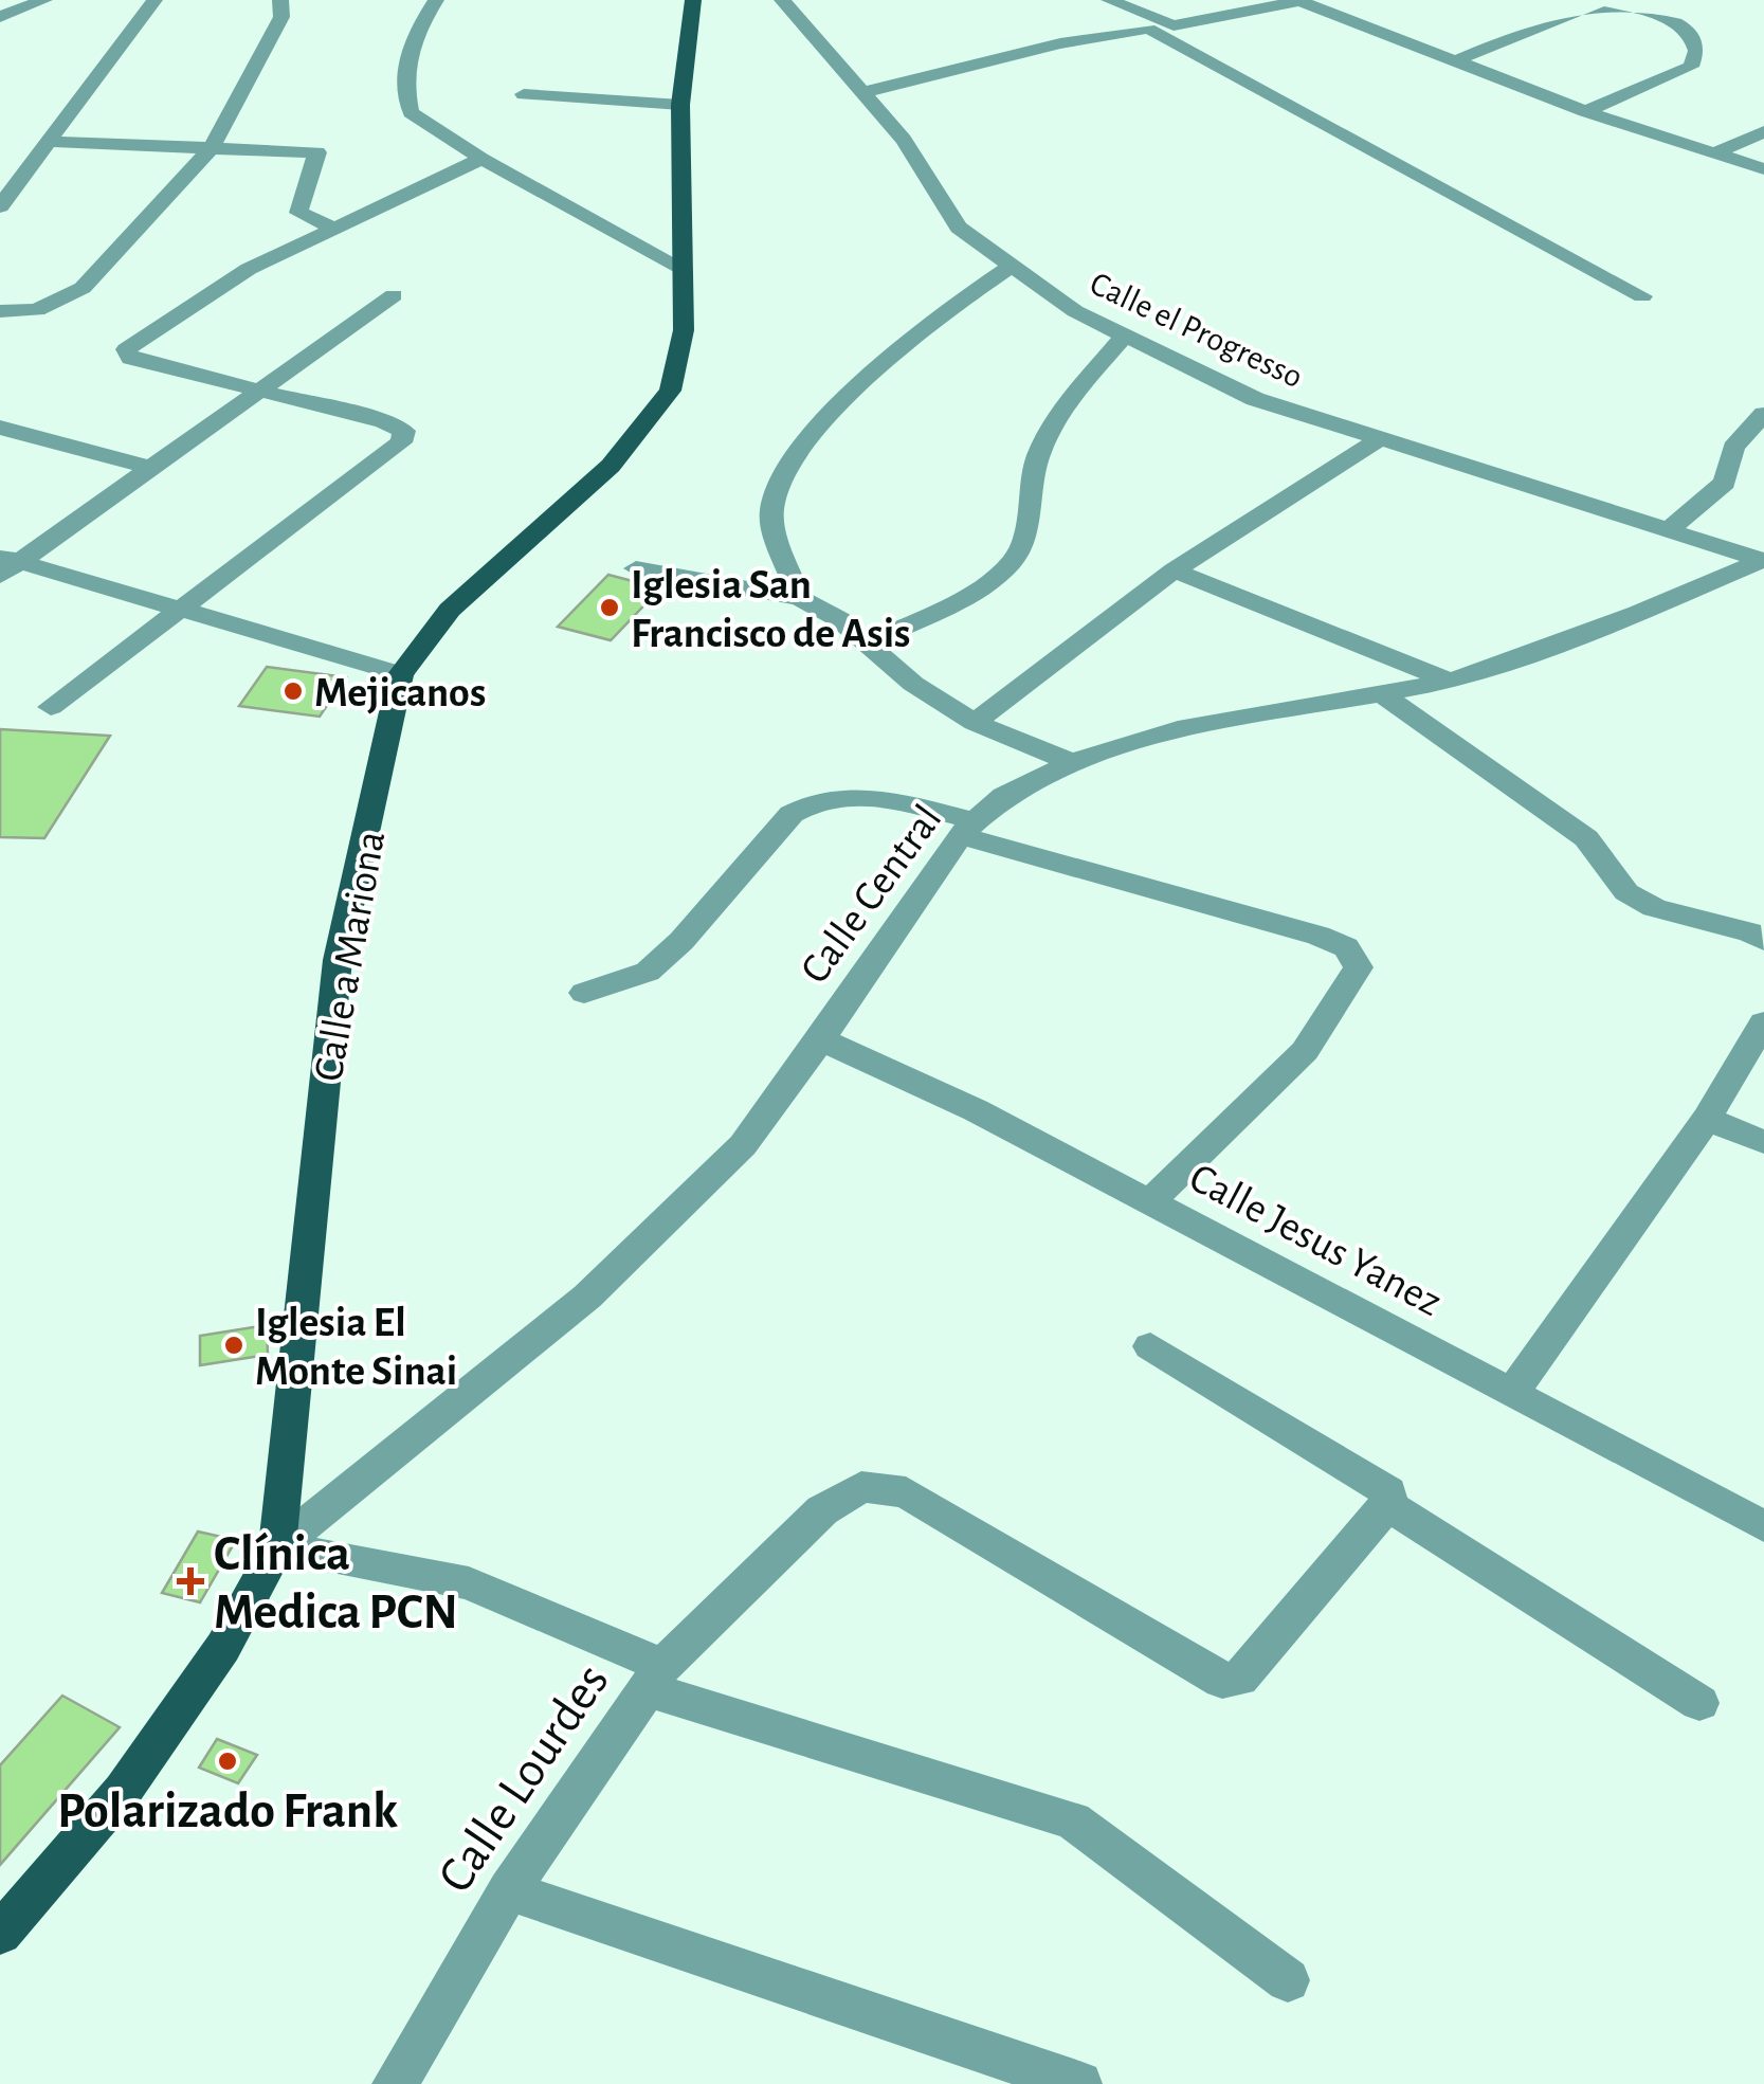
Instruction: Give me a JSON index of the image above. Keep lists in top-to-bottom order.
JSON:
{
  "streets": {
    "main road": ["Calle a Mariona"],
    "street": [
      "Calle el Progresso",
      "Calle Central",
      "Calle Jesus Yanez",
      "Calle Lourdes"
    ]
  },
  "crossings": [
    ["Calle el Progresso", "Calle Central"],
    ["Calle Central", "Calle a Mariona"],
    ["Calle Central", "Calle Jesus Yanez"]
  ],
  "places": {
    "other": [
      "Iglesia San Francisco de Asis",
      "Mejicanos",
      "Iglesia El Monte Sinai",
      "Polarizado Frank"
    ],
    "health": ["Clínica Medica PCN"]
  }
}
